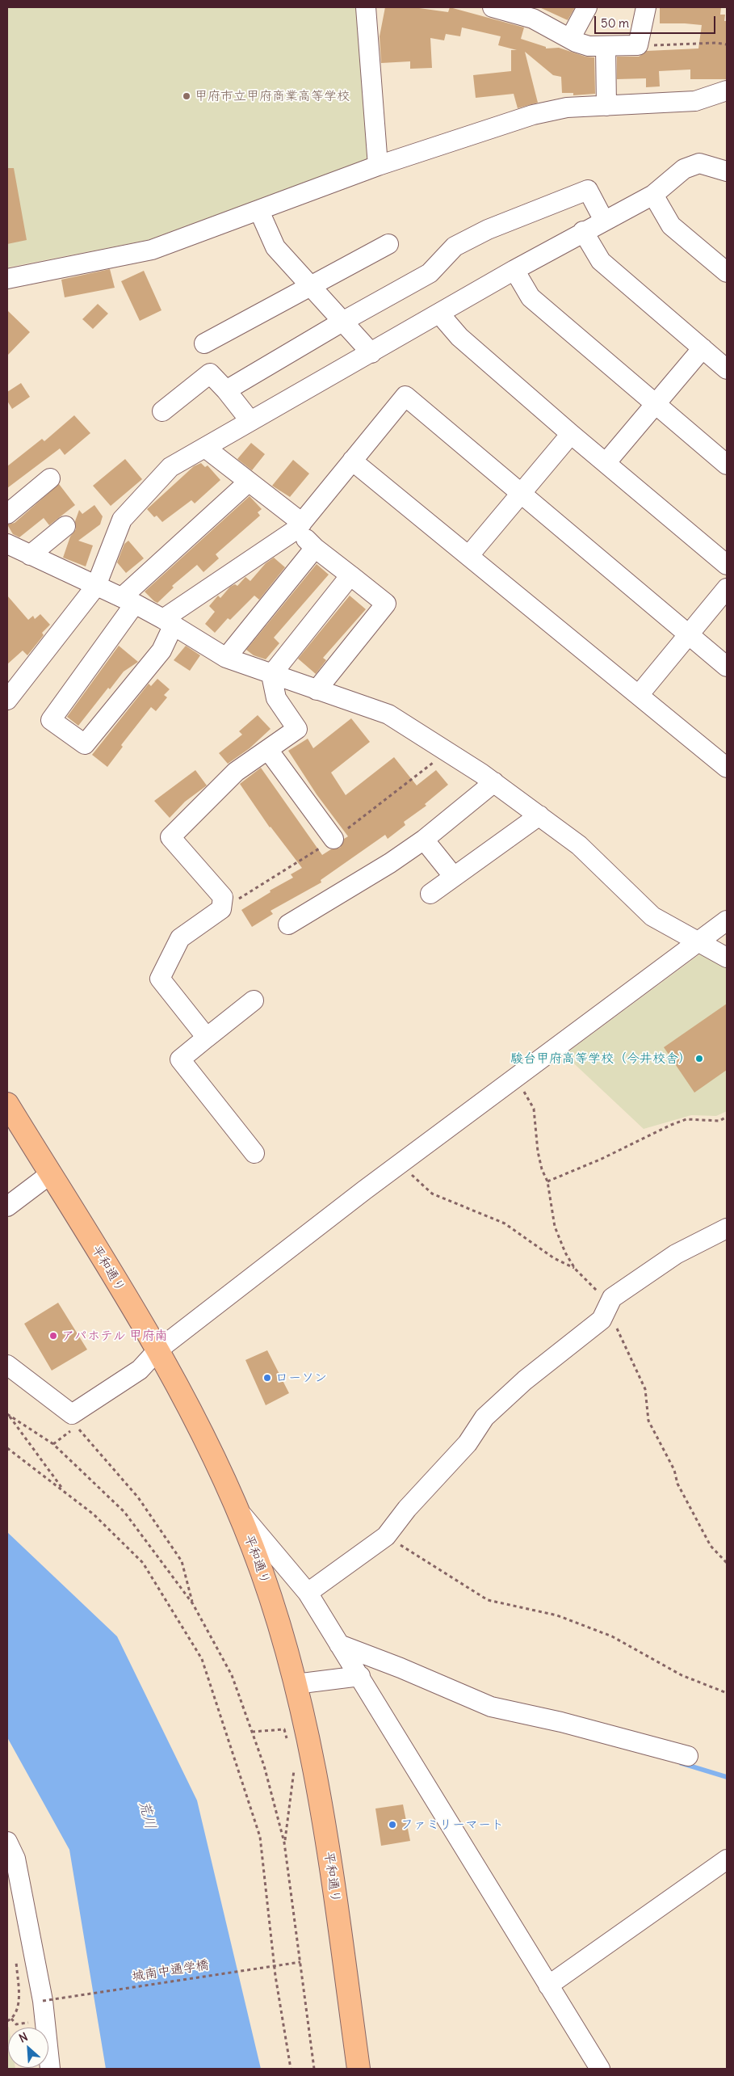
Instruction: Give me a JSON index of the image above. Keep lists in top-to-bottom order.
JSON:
{
  "streets": {
    "highway": ["平和通り"],
    "path": ["城南中通学橋"]
  },
  "water": ["荒川"],
  "places": [
    "甲府市立甲府商業高等学校",
    "駿台甲府高等学校（今井校舎）",
    "アパホテル 甲府南",
    "ローソン",
    "ファミリーマート"
  ],
  "scale_bar": "50 m",
  "north": "top left"
}
